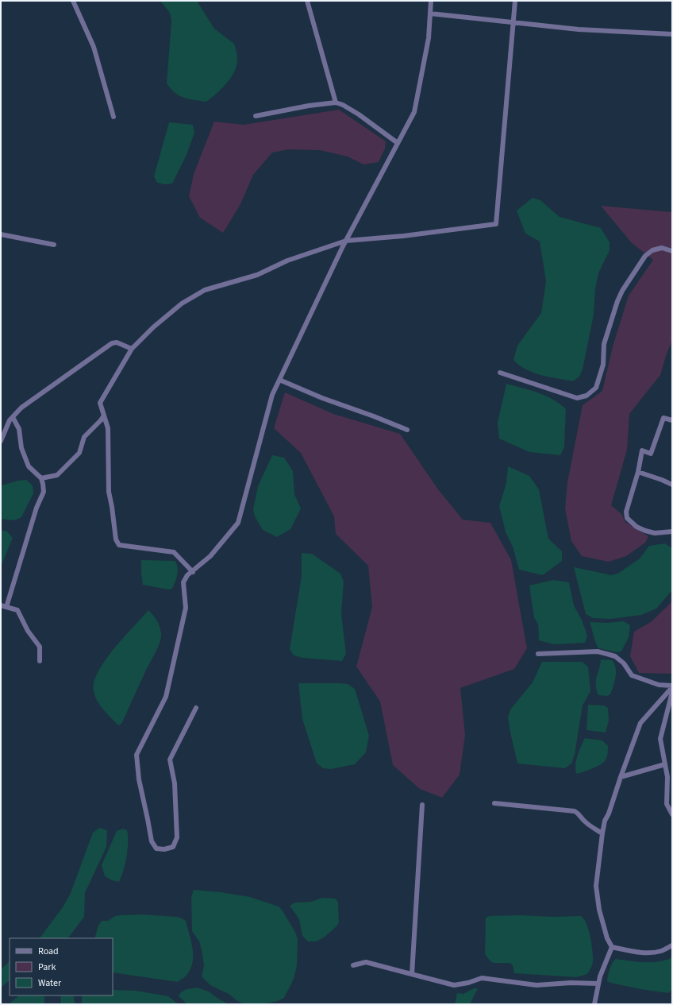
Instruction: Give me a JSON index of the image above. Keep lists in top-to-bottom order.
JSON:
{
  "legend": ["Road", "Park", "Water"]
}
